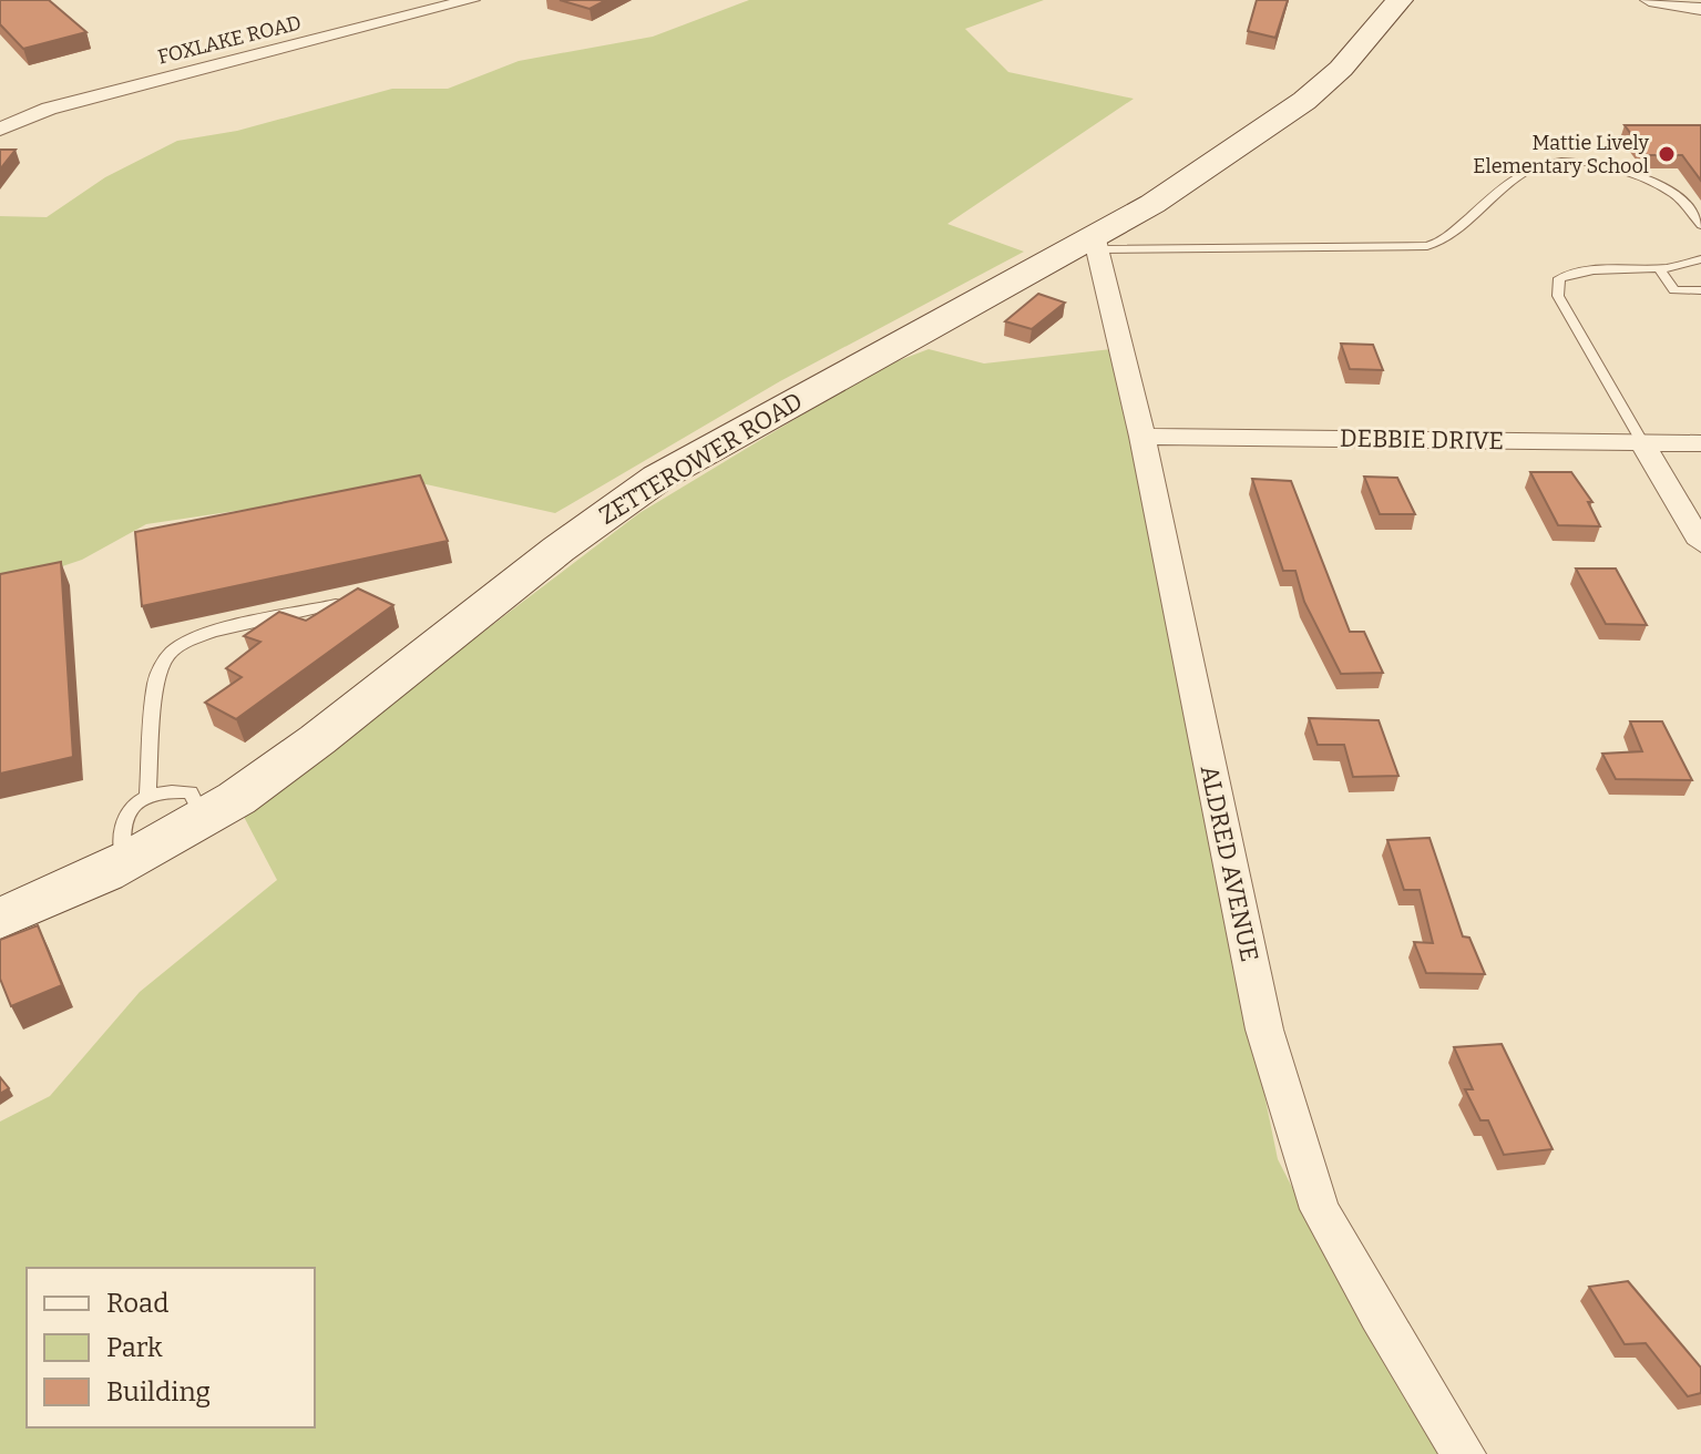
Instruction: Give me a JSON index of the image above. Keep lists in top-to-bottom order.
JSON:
{
  "streets": {
    "street": [
      "FOXLAKE ROAD",
      "DEBBIE DRIVE",
      "ZETTEROWER ROAD",
      "ALDRED AVENUE"
    ]
  },
  "crossings": [
    ["DEBBIE DRIVE", "ALDRED AVENUE"],
    ["ZETTEROWER ROAD", "ALDRED AVENUE"]
  ],
  "places": ["Mattie Lively Elementary School"],
  "legend": ["Road", "Park", "Building"]
}
